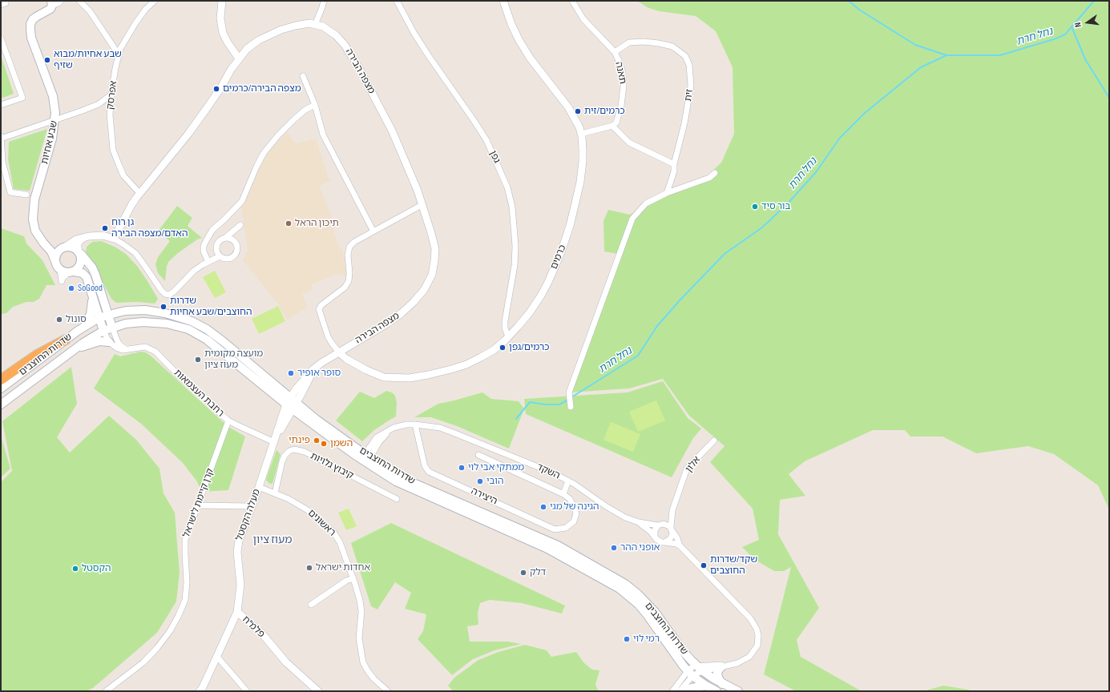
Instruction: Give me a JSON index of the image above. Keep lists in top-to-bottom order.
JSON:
{
  "streets": {
    "main road": ["שבע אחיות", "שדרות החוצבים"],
    "street": [
      "מצפה הבירה",
      "תאנה",
      "אפרסק",
      "זית",
      "גפן",
      "כרמים",
      "רחבת העצמאות",
      "אלון",
      "קיבוץ גלויות",
      "השקד",
      "היצירה",
      "קרן קיימת לישראל",
      "מעלה הקסטל",
      "ראשונים",
      "פלמ\"ח"
    ]
  },
  "crossings": [
    ["מצפה הבירה", "אפרסק"],
    ["מצפה הבירה", "כרמים"],
    ["מצפה הבירה", "שדרות החוצבים"],
    ["מצפה הבירה", "מעלה הקסטל"],
    ["תאנה", "זית"],
    ["גפן", "כרמים"],
    ["שדרות החוצבים", "מעלה הקסטל"],
    ["רחבת העצמאות", "קרן קיימת לישראל"],
    ["רחבת העצמאות", "מעלה הקסטל"],
    ["אלון", "השקד"],
    ["קיבוץ גלויות", "ראשונים"],
    ["השקד", "היצירה"],
    ["מעלה הקסטל", "ראשונים"],
    ["מעלה הקסטל", "פלמ\"ח"]
  ],
  "districts": ["מעוז ציון"],
  "water": ["נחל חרת"],
  "places": [
    "שבע אחיות/מבוא שזיף",
    "מצפה הבירה/כרמים",
    "כרמים/זית",
    "בור סיד",
    "תיכון הראל",
    "גן רוח האדם/מצפה הבירה",
    "SoGood",
    "שדרות החוצבים/שבע אחיות",
    "סונול",
    "כרמים/גפן",
    "מועצה מקומית מעוז ציון",
    "סופר אופיר",
    "פינתי",
    "השמן",
    "ממתקי אבי לוי",
    "הובי",
    "הגינה של מגי",
    "אופני ההר",
    "שקד/שדרות החוצבים",
    "אחדות ישראל",
    "הקסטל",
    "דלק",
    "רמי לוי"
  ],
  "north": "left"
}
